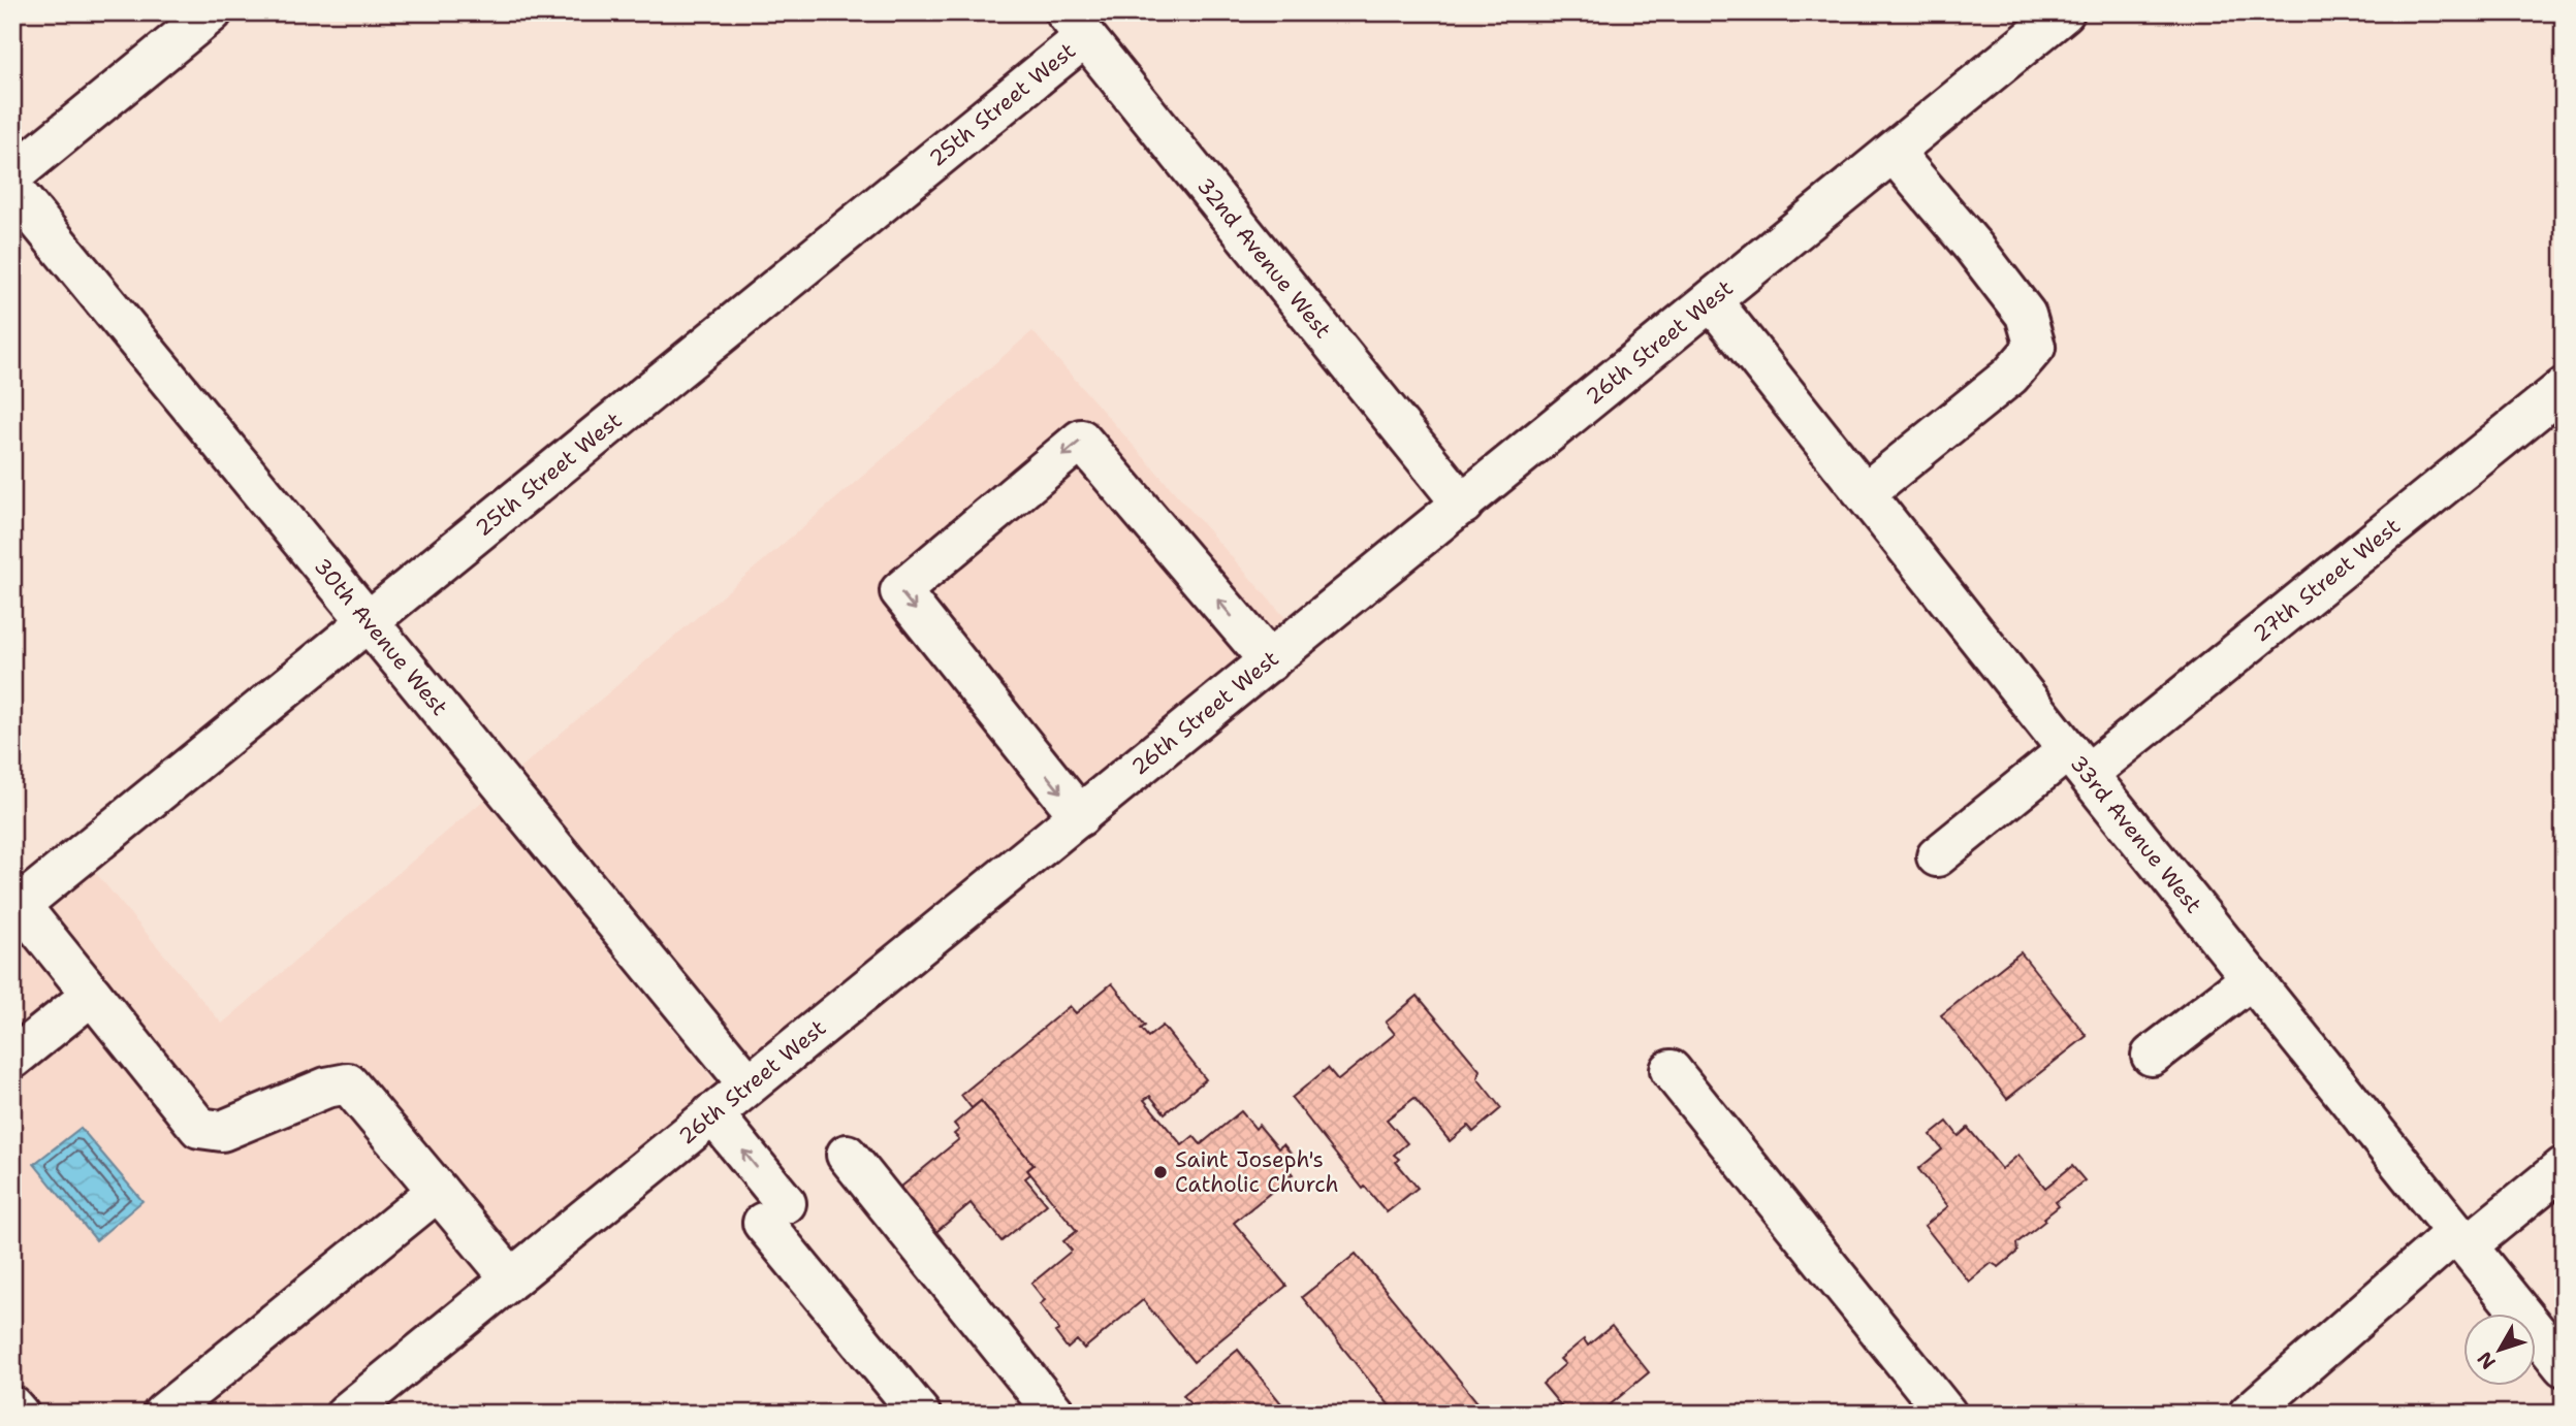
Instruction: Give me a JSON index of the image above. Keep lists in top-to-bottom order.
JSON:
{
  "streets": {
    "street": [
      "25th Street West",
      "32nd Avenue West",
      "26th Street West",
      "27th Street West",
      "30th Avenue West",
      "33rd Avenue West"
    ]
  },
  "crossings": [
    ["25th Street West", "32nd Avenue West"],
    ["25th Street West", "30th Avenue West"],
    ["32nd Avenue West", "26th Street West"],
    ["26th Street West", "30th Avenue West"],
    ["26th Street West", "33rd Avenue West"],
    ["27th Street West", "33rd Avenue West"]
  ],
  "places": ["Saint Joseph's Catholic Church"],
  "north": "bottom left"
}
